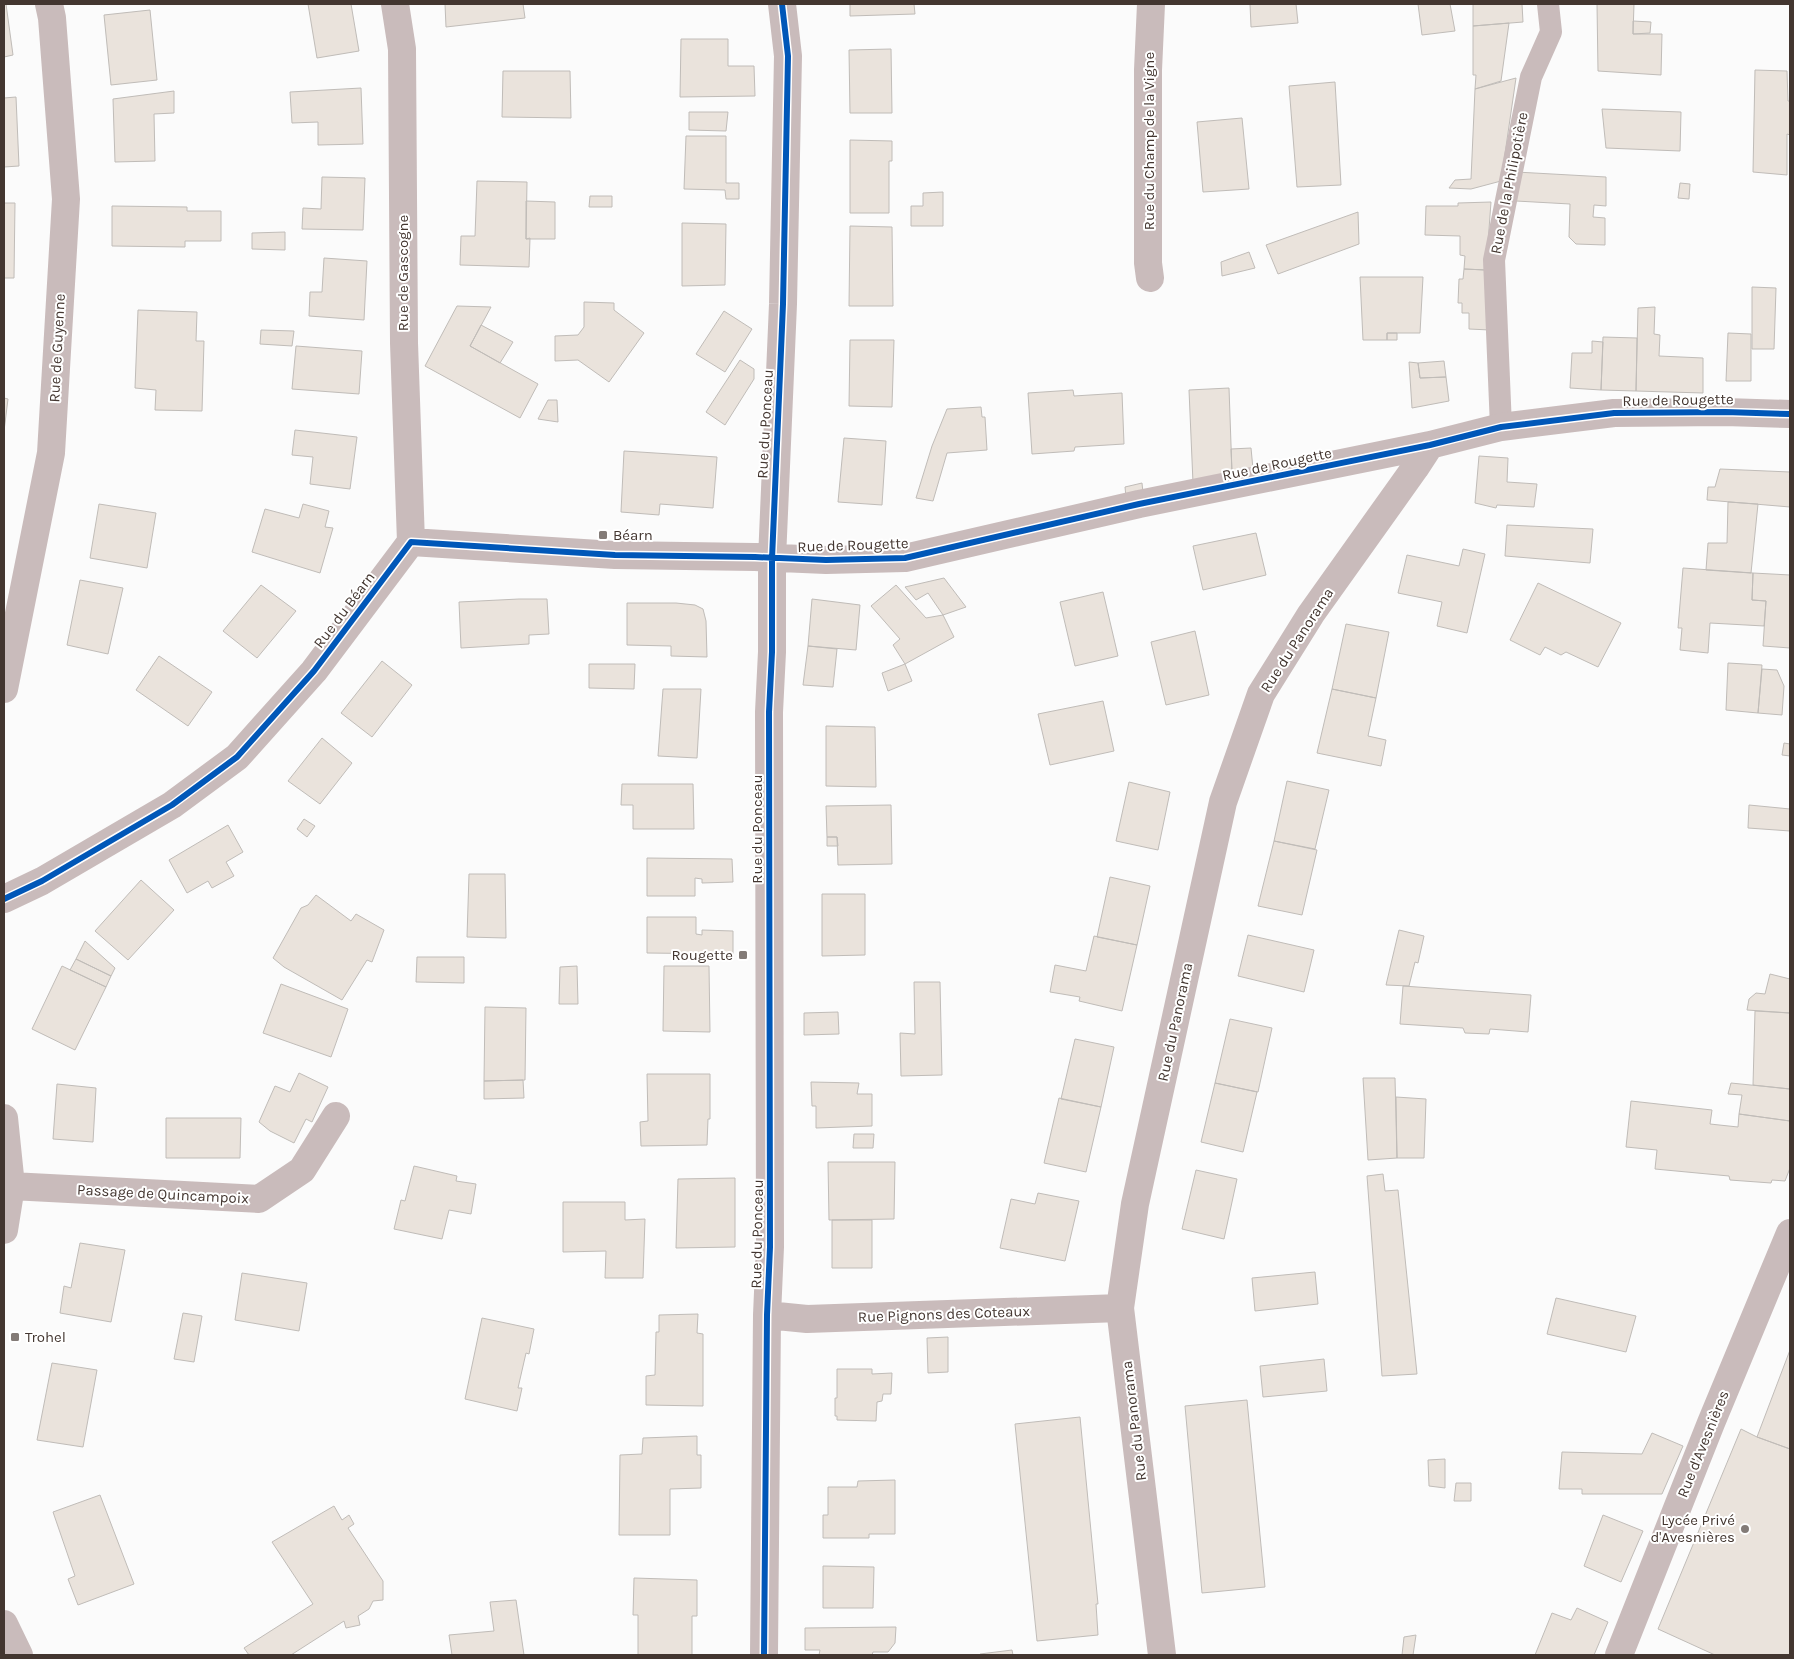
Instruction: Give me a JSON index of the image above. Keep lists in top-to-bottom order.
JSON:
{
  "streets": {
    "street": [
      "Rue du Champ de la Vigne",
      "Rue de Gascogne",
      "Rue de Guyenne",
      "Rue de Rougette",
      "Rue du Ponceau",
      "Rue du Béarn",
      "Rue du Panorama",
      "Passage de Quincampoix",
      "Rue Pignons des Coteaux",
      "Rue d'Avesnières"
    ],
    "lane": ["Rue de la Philipotière"]
  },
  "crossings": [
    ["Rue de la Philipotière", "Rue de Rougette"],
    ["Rue de Gascogne", "Rue du Béarn"],
    ["Rue de Rougette", "Rue du Ponceau"],
    ["Rue de Rougette", "Rue du Panorama"],
    ["Rue du Ponceau", "Rue Pignons des Coteaux"],
    ["Rue du Panorama", "Rue Pignons des Coteaux"]
  ],
  "places": {
    "transit": ["Béarn", "Rougette", "Trohel"],
    "other": ["Lycée Privé d'Avesnières"]
  }
}
